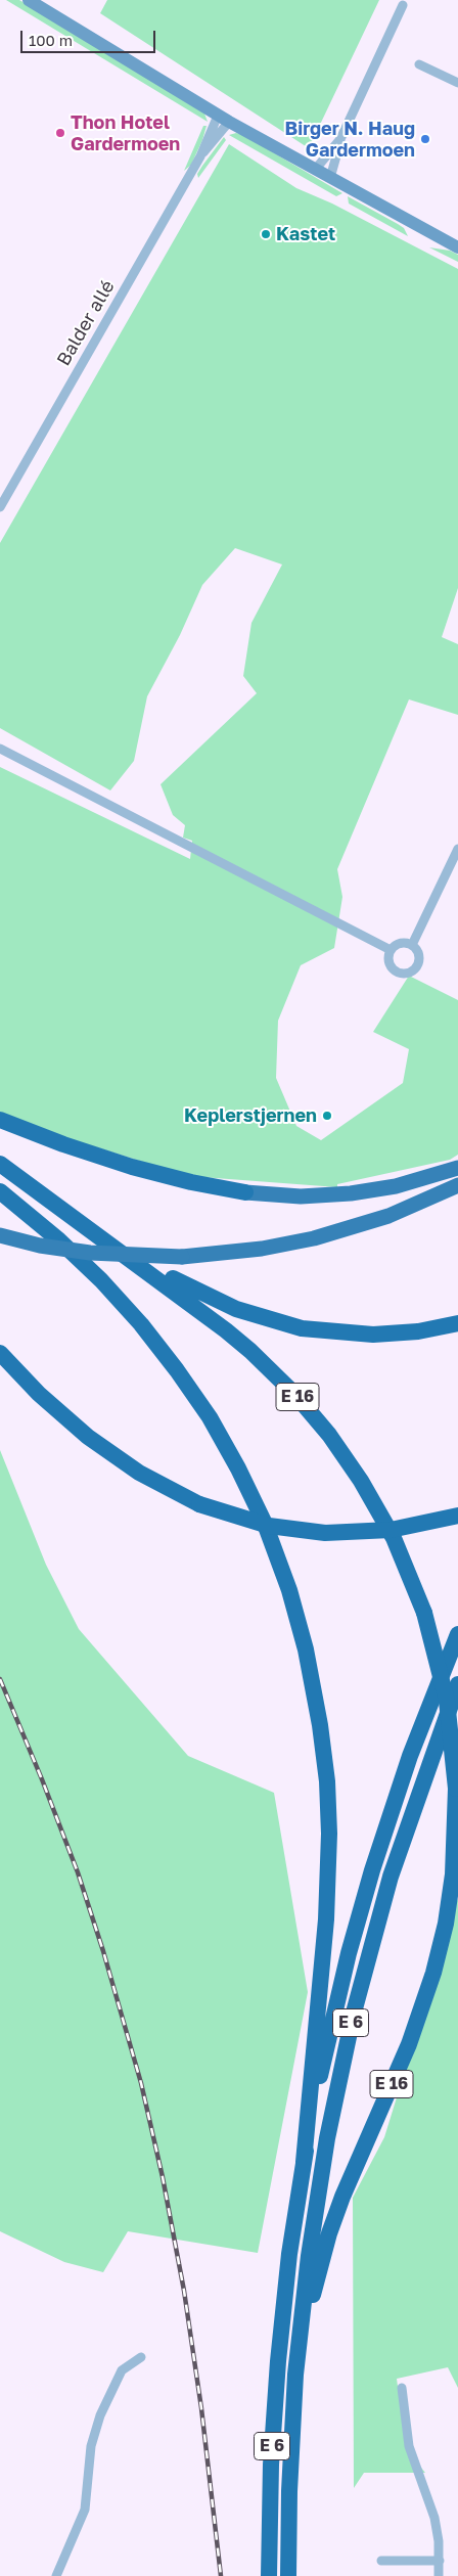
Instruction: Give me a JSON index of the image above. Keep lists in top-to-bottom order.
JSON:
{
  "streets": {
    "highway": ["E 16", "E 6"],
    "street": ["Balder allé"]
  },
  "crossings": [
    ["E 16", "E 6"]
  ],
  "places": [
    "Thon Hotel Gardermoen",
    "Birger N. Haug Gardermoen",
    "Kastet",
    "Keplerstjernen"
  ],
  "scale_bar": "100 m"
}
